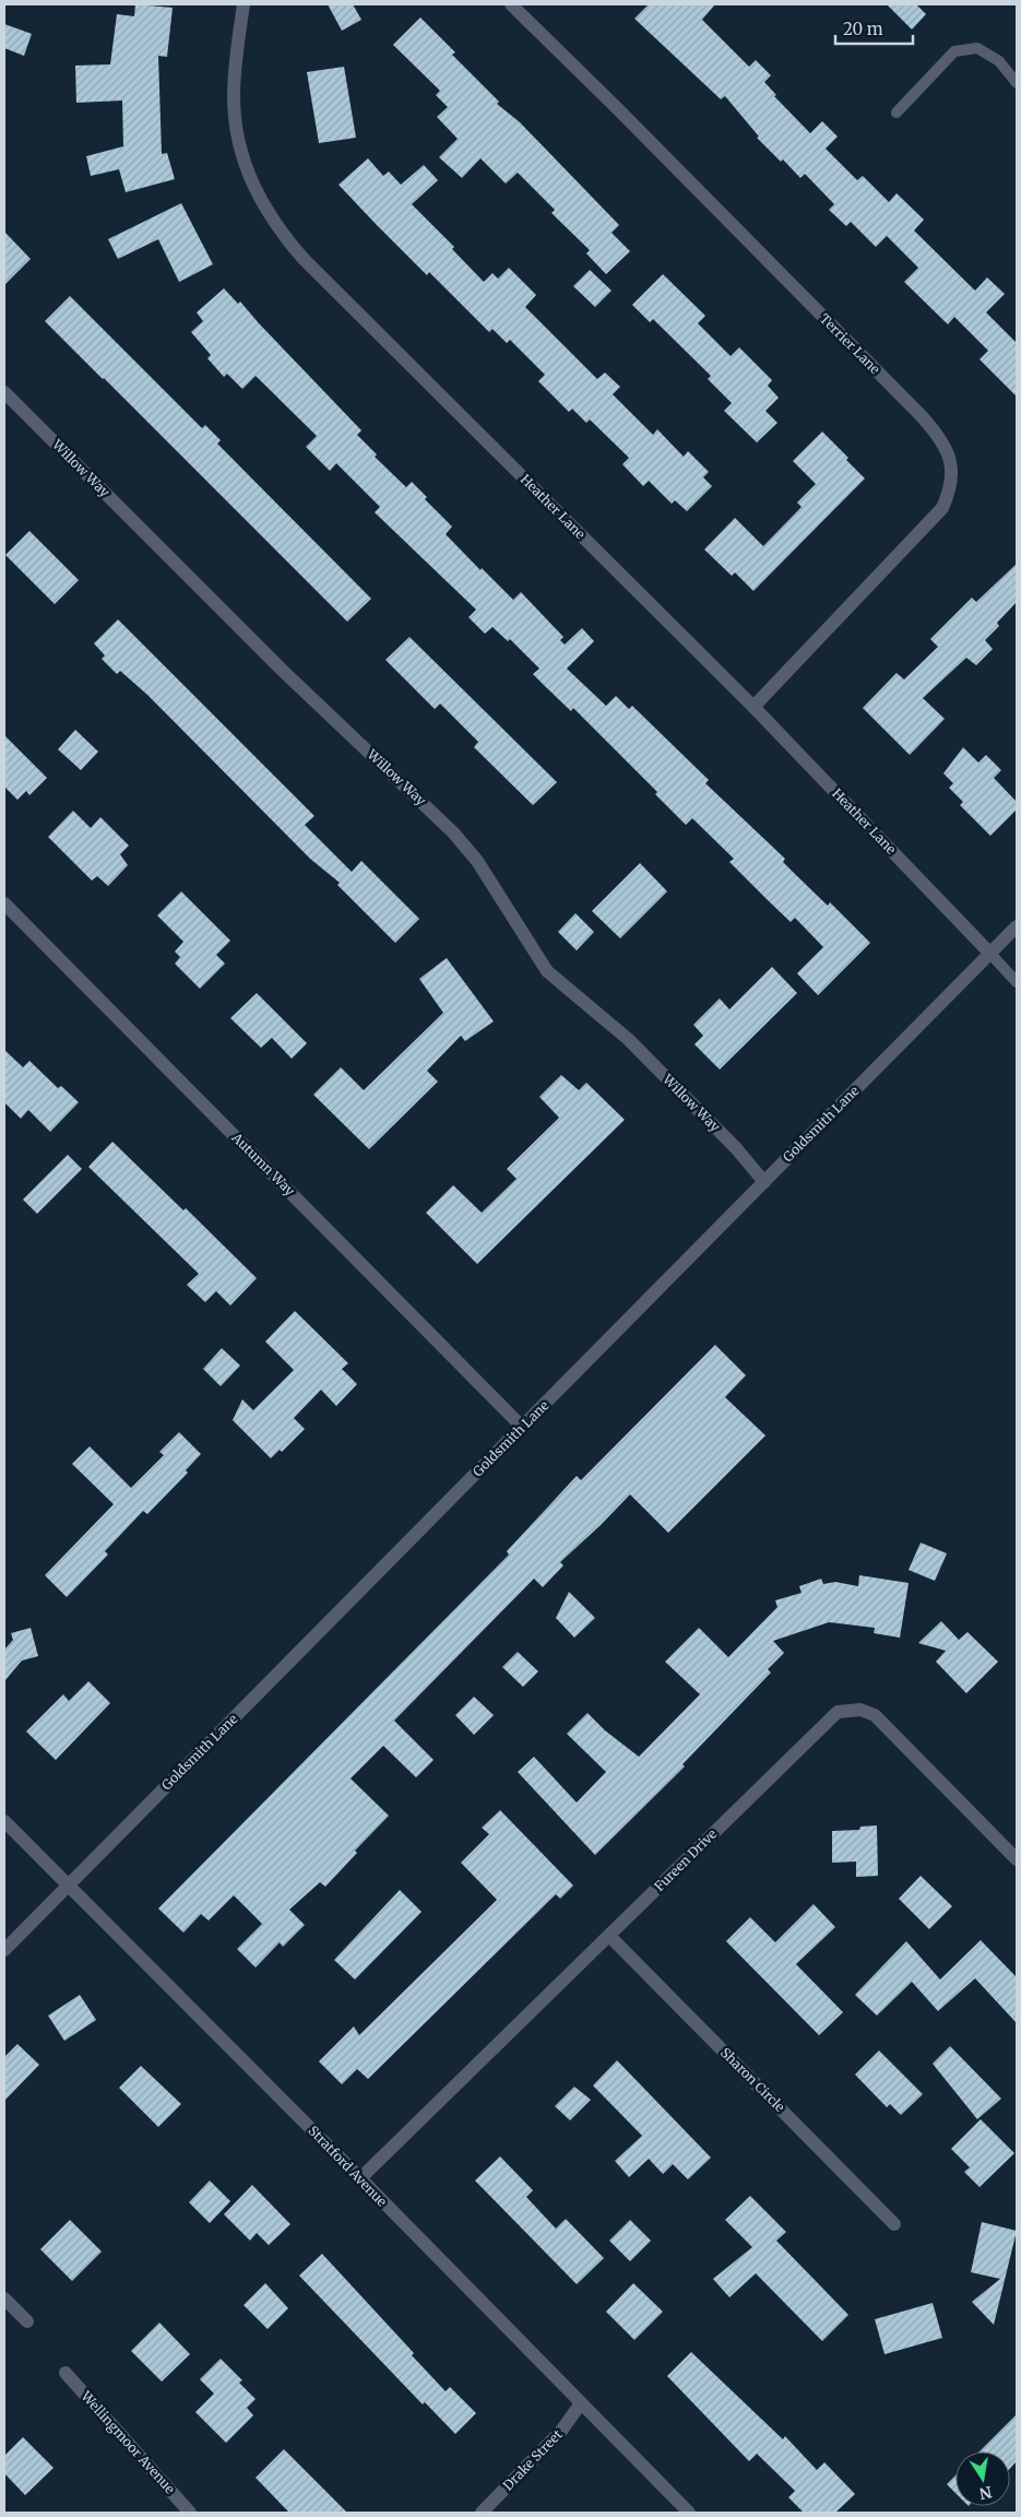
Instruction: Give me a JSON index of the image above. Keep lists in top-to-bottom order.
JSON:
{
  "streets": {
    "street": [
      "Terrier Lane",
      "Willow Way",
      "Heather Lane",
      "Goldsmith Lane",
      "Autumn Way",
      "Fureen Drive",
      "Sharon Circle",
      "Stratford Avenue",
      "Wellingmoor Avenue",
      "Drake Street"
    ]
  },
  "crossings": [
    ["Terrier Lane", "Heather Lane"],
    ["Willow Way", "Goldsmith Lane"],
    ["Heather Lane", "Goldsmith Lane"],
    ["Goldsmith Lane", "Autumn Way"],
    ["Goldsmith Lane", "Stratford Avenue"],
    ["Fureen Drive", "Sharon Circle"],
    ["Fureen Drive", "Stratford Avenue"],
    ["Stratford Avenue", "Drake Street"]
  ],
  "scale_bar": "20 m",
  "north": "bottom"
}
